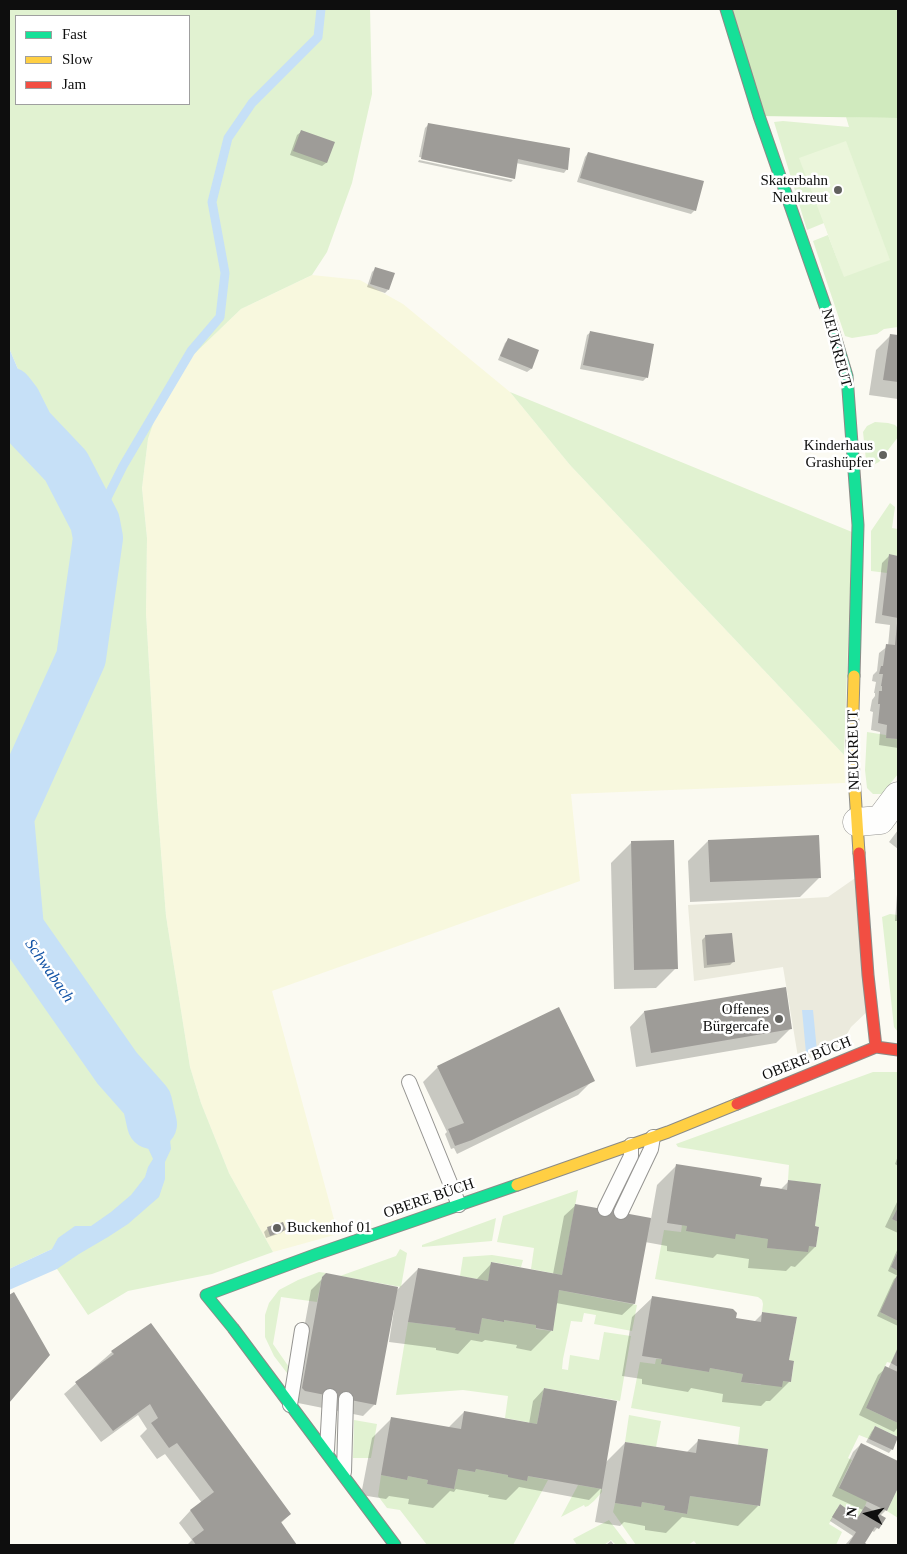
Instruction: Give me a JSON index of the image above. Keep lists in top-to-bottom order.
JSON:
{
  "streets": {
    "street": ["NEUKREUT", "OBERE BÜCH"]
  },
  "crossings": [
    ["NEUKREUT", "OBERE BÜCH"]
  ],
  "water": ["Schwabach"],
  "places": [
    "Skaterbahn Neukreut",
    "Kinderhaus Grashüpfer",
    "Offenes Bürgercafe",
    "Buckenhof 01"
  ],
  "legend": ["Fast", "Slow", "Jam"],
  "north": "left"
}
